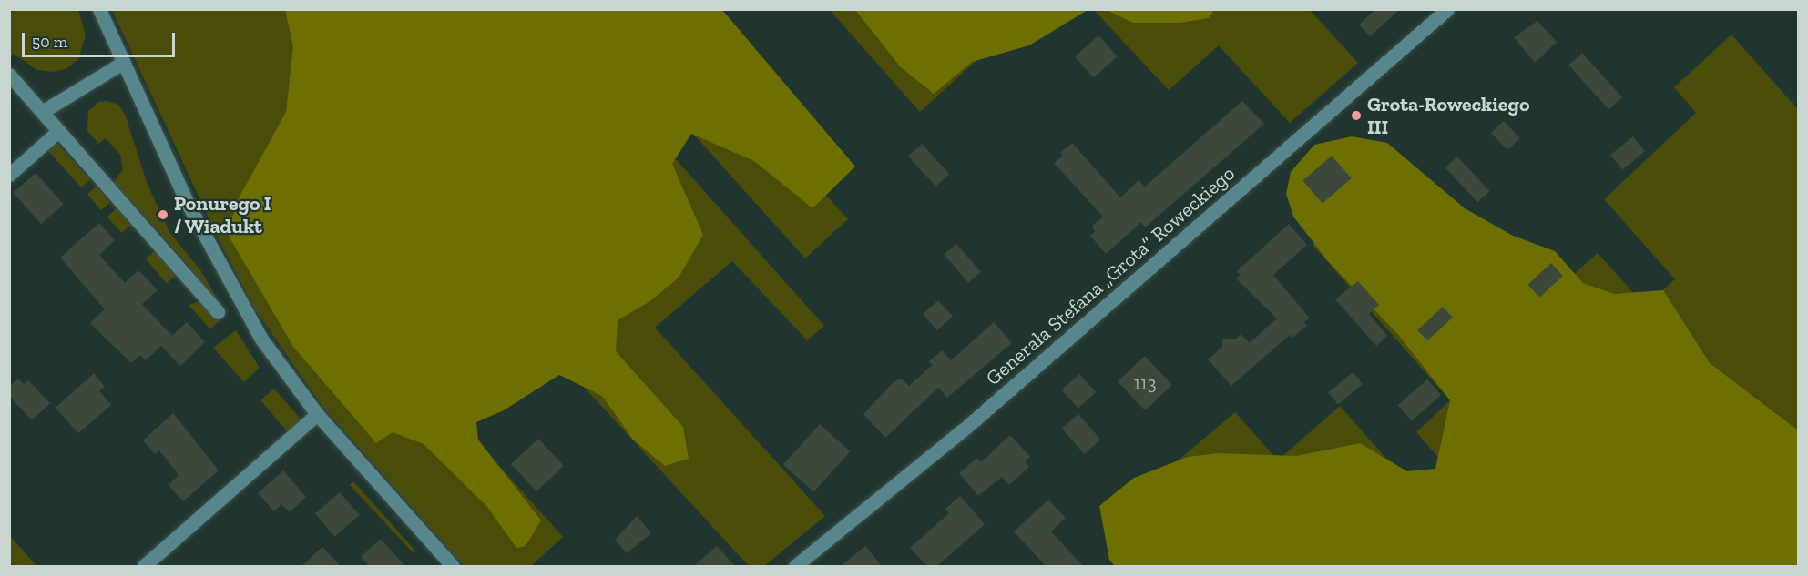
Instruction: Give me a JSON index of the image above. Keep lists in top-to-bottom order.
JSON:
{
  "streets": {
    "street": ["Generała Stefana „Grota” Roweckiego"]
  },
  "places": ["Grota-Roweckiego III", "Ponurego I / Wiadukt"],
  "house_numbers": ["113"],
  "scale_bar": "50 m"
}
